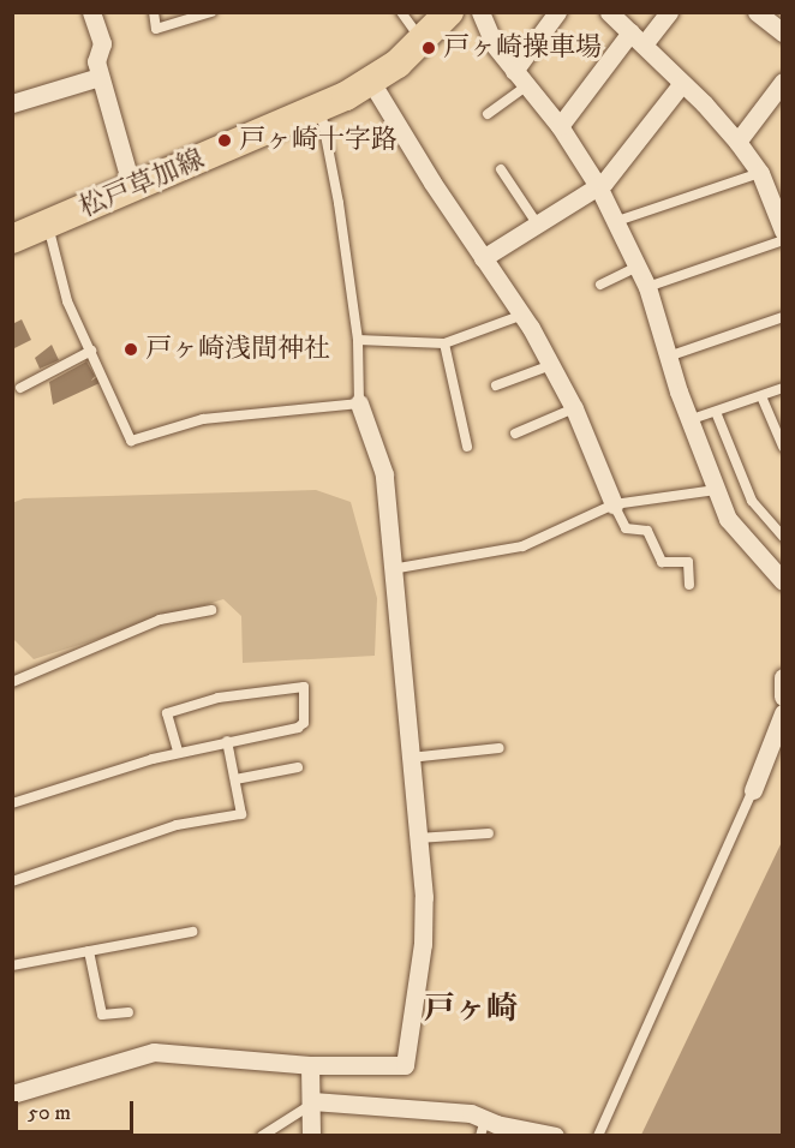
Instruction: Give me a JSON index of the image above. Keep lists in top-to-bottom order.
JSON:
{
  "streets": {
    "main road": ["松戸草加線"]
  },
  "districts": ["戸ヶ崎"],
  "places": ["戸ヶ崎操車場", "戸ヶ崎十字路", "戸ヶ崎浅間神社"],
  "scale_bar": "50 m"
}
